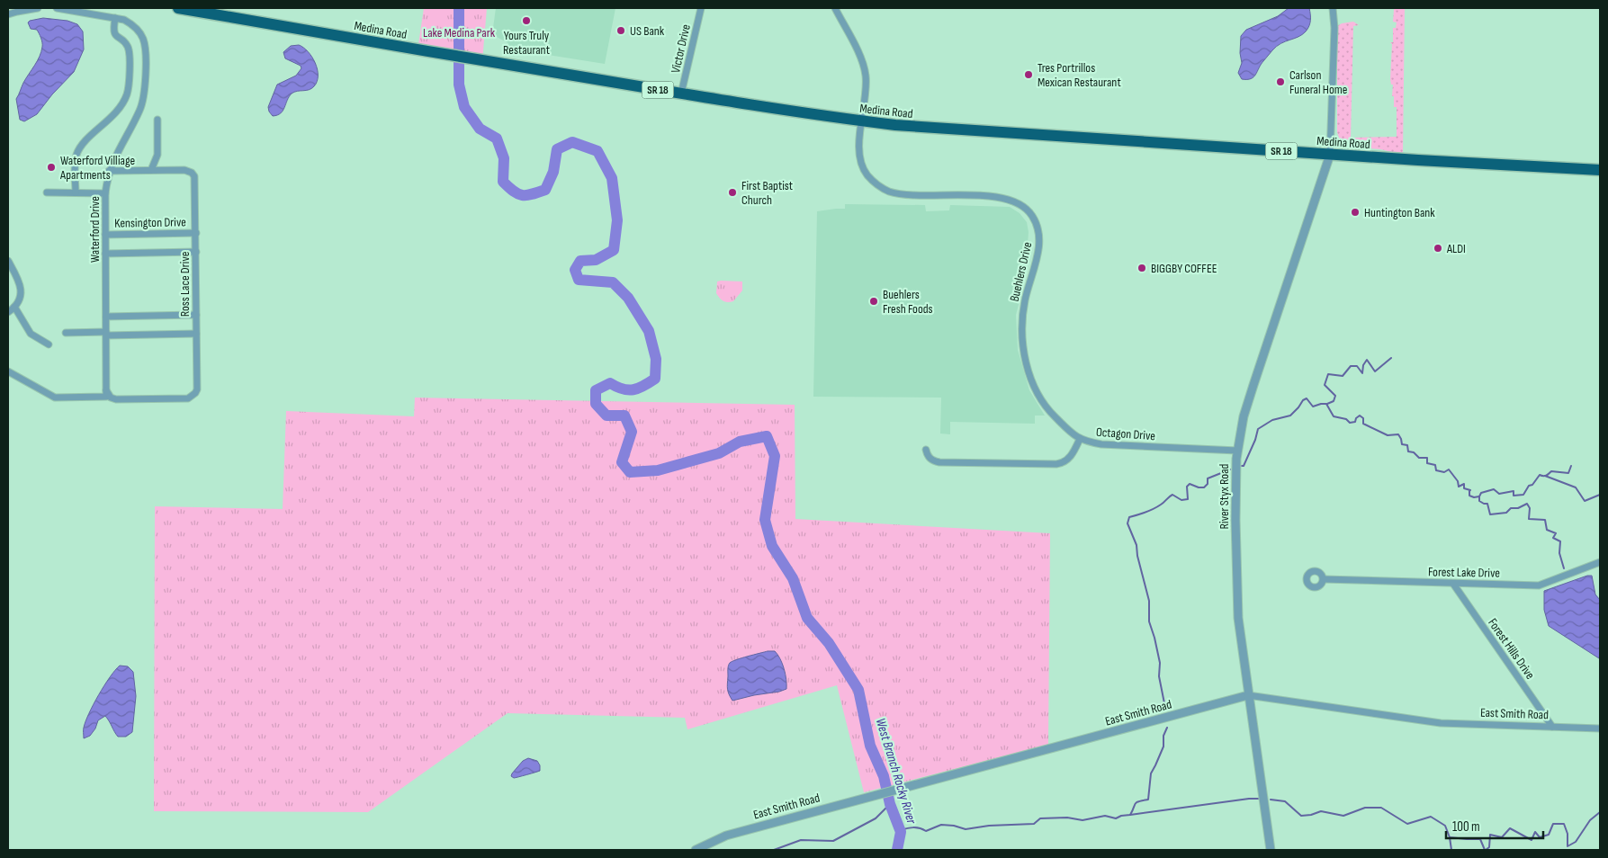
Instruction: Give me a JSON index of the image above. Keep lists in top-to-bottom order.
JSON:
{
  "streets": {
    "highway": ["Medina Road", "SR 18"],
    "street": [
      "Victor Drive",
      "Kensington Drive",
      "Waterford Drive",
      "Buehlers Drive",
      "Ross Lace Drive",
      "Octagon Drive",
      "River Styx Road",
      "Forest Lake Drive",
      "Forest Hills Drive",
      "East Smith Road"
    ]
  },
  "crossings": [
    ["Medina Road", "Victor Drive"],
    ["Medina Road", "Buehlers Drive"],
    ["Medina Road", "River Styx Road"],
    ["Kensington Drive", "Waterford Drive"],
    ["Kensington Drive", "Ross Lace Drive"],
    ["Waterford Drive", "Ross Lace Drive"],
    ["Buehlers Drive", "Octagon Drive"],
    ["Octagon Drive", "River Styx Road"],
    ["River Styx Road", "East Smith Road"],
    ["Forest Lake Drive", "Forest Hills Drive"],
    ["Forest Hills Drive", "East Smith Road"]
  ],
  "water": ["West Branch Rocky River"],
  "parks": ["Lake Medina Park"],
  "places": [
    "Yours Truly Restaurant",
    "US Bank",
    "Tres Portrillos Mexican Restaurant",
    "Carlson Funeral Home",
    "Waterford Villiage Apartments",
    "First Baptist Church",
    "Huntington Bank",
    "ALDI",
    "BIGGBY COFFEE",
    "Buehlers Fresh Foods"
  ],
  "scale_bar": "100 m"
}
